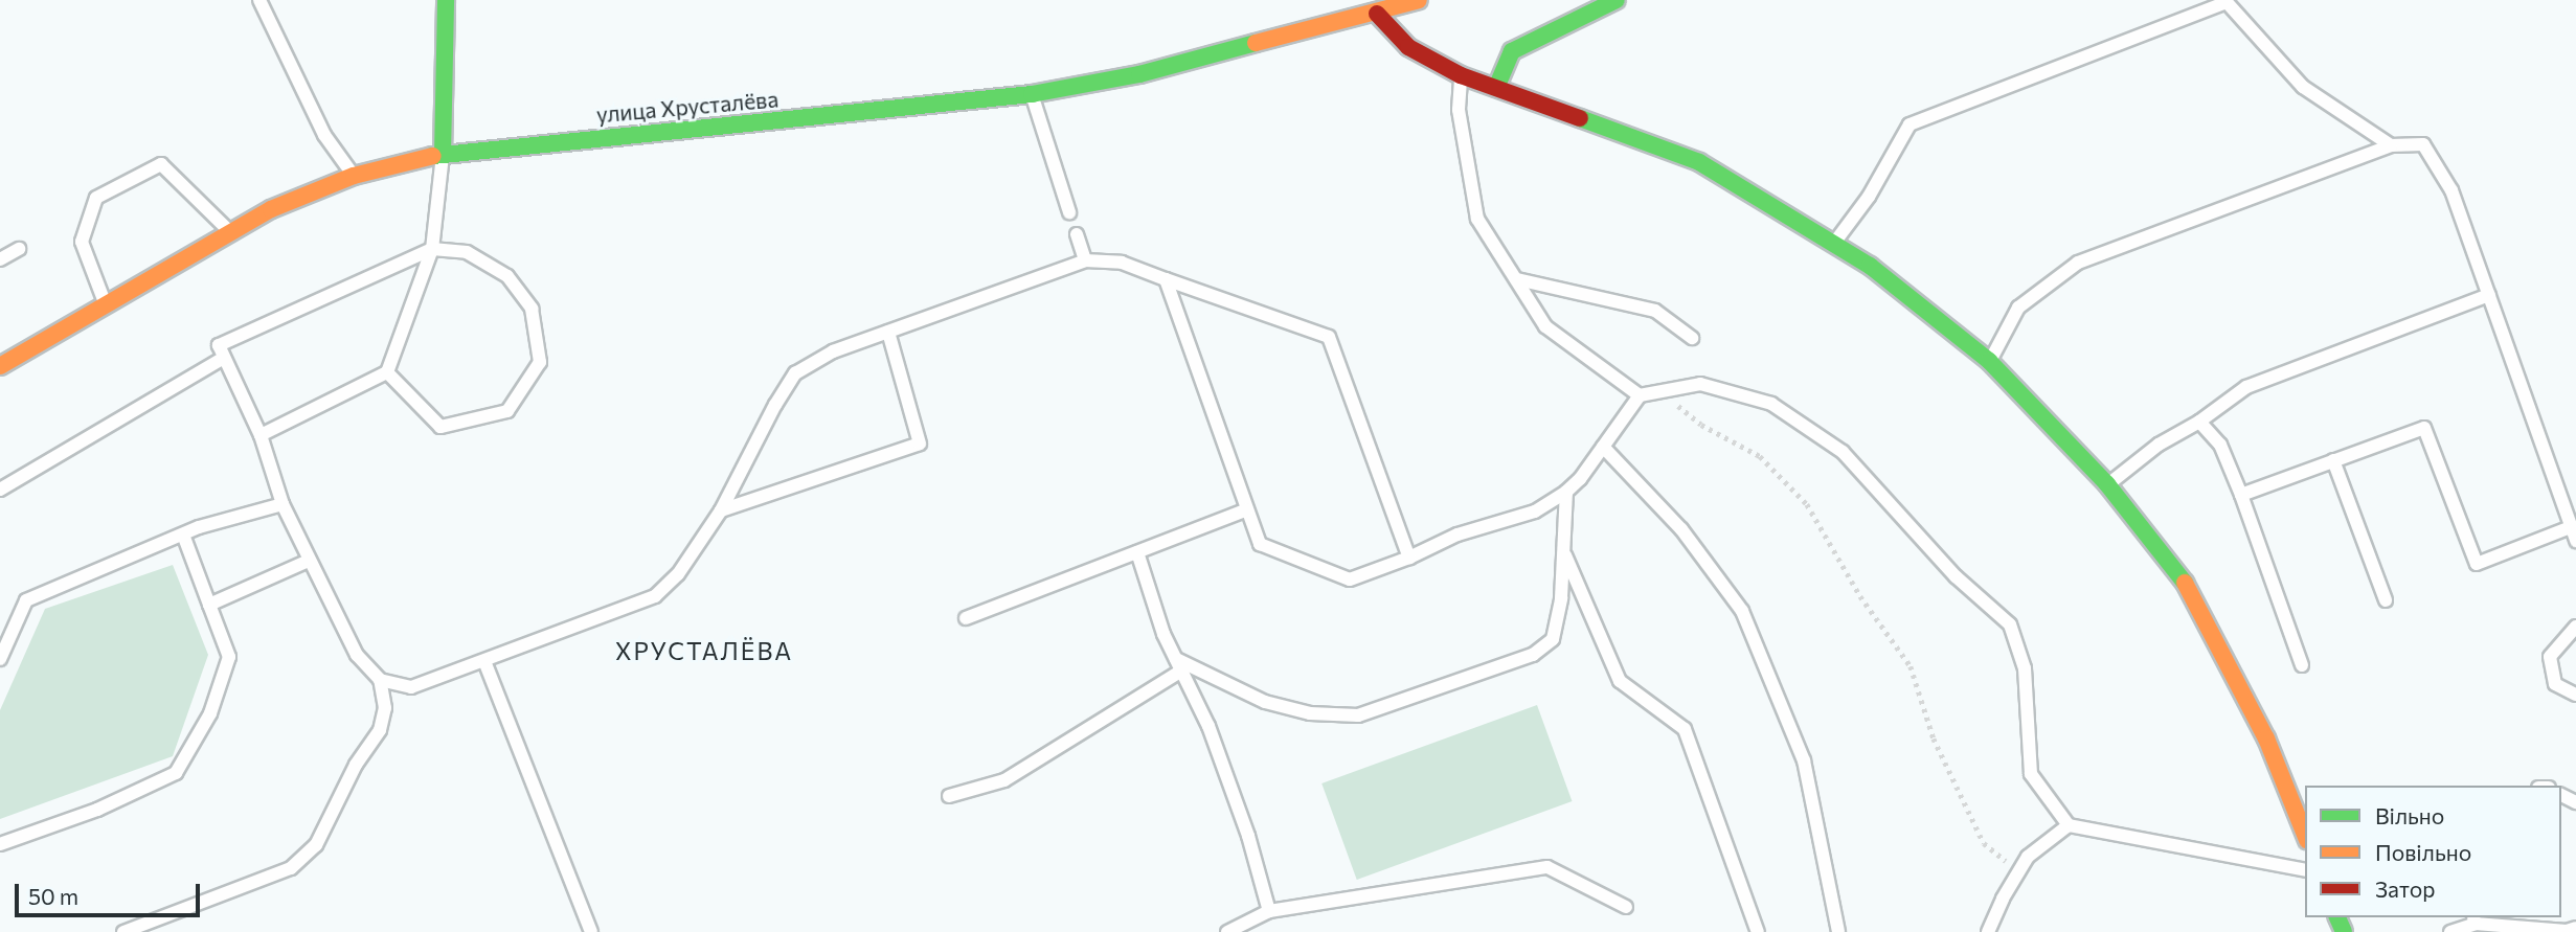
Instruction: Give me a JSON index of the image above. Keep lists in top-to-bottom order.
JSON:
{
  "streets": {
    "main road": ["улица Хрусталёва"]
  },
  "districts": ["ХРУСТАЛЁВА"],
  "legend": ["Вільно", "Повільно", "Затор"],
  "scale_bar": "50 m"
}
